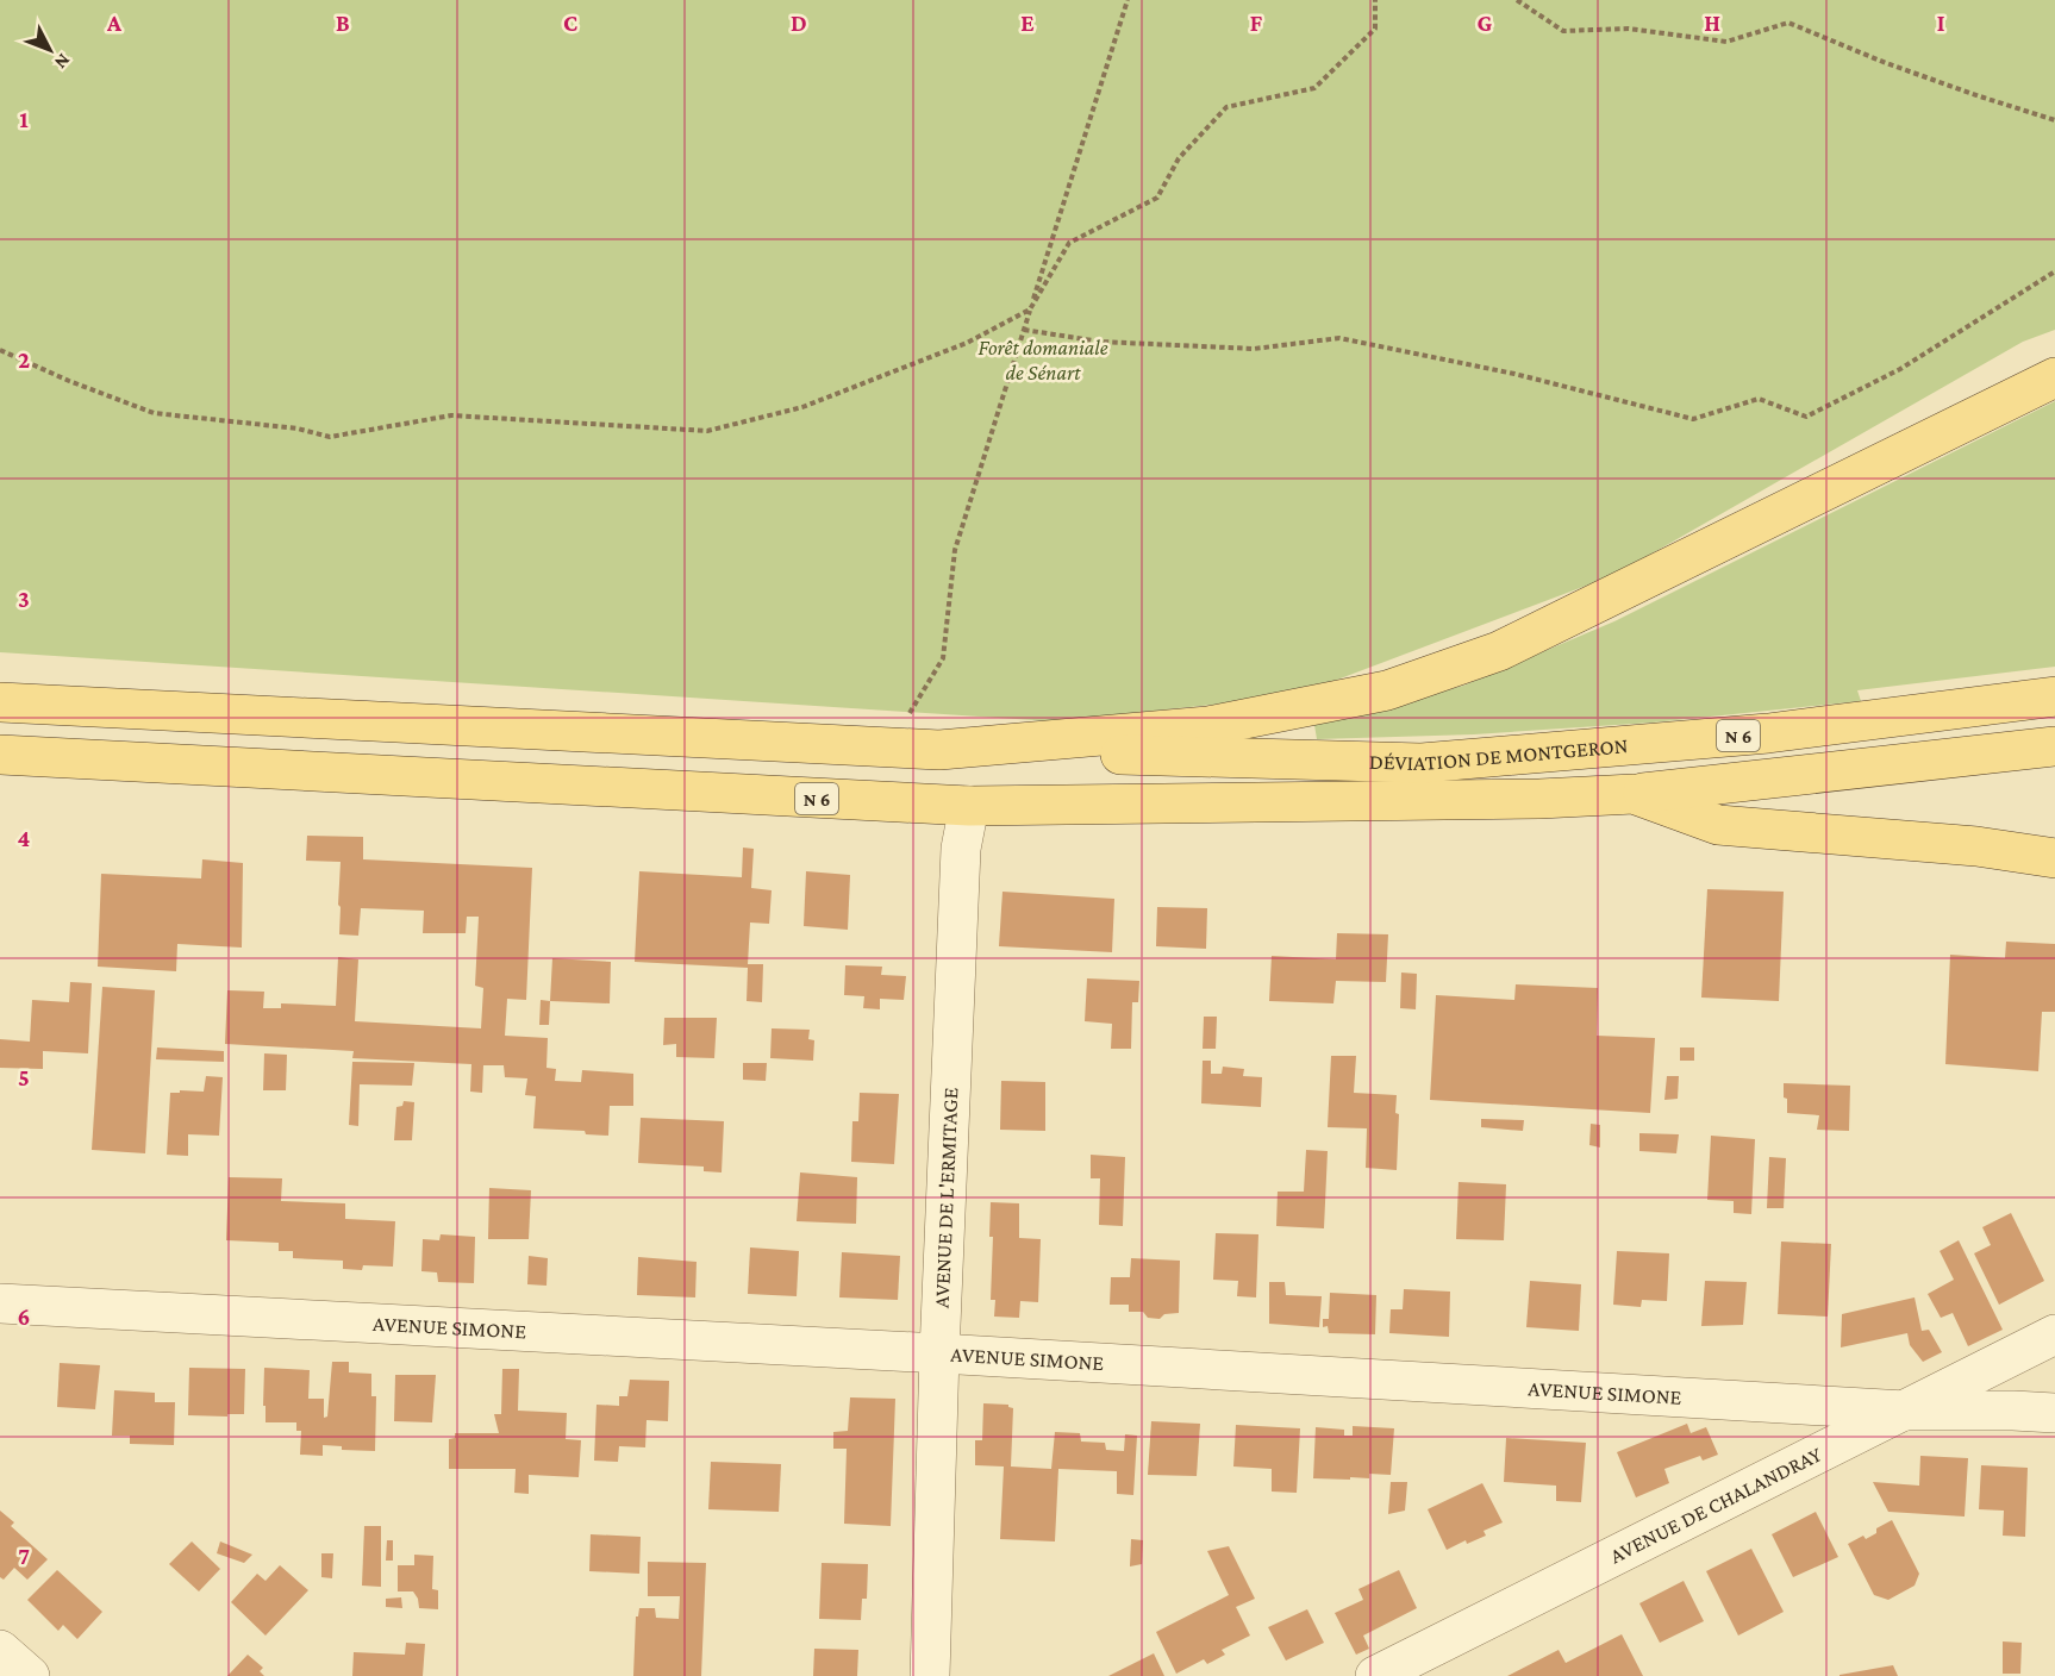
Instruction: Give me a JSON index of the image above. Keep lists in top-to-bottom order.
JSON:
{
  "streets": {
    "main road": ["N 6", "DÉVIATION DE MONTGERON"],
    "street": ["AVENUE DE L'ERMITAGE", "AVENUE SIMONE", "AVENUE DE CHALANDRAY"]
  },
  "crossings": [
    ["N 6", "DÉVIATION DE MONTGERON"],
    ["N 6", "AVENUE DE L'ERMITAGE"],
    ["AVENUE DE L'ERMITAGE", "AVENUE SIMONE"],
    ["AVENUE SIMONE", "AVENUE DE CHALANDRAY"]
  ],
  "parks": ["Forêt domaniale de Sénart"],
  "north": "bottom right",
  "grid": {
    "columns": [
      "A",
      "B",
      "C",
      "D",
      "E",
      "F",
      "G",
      "H",
      "I"
    ],
    "rows": [
      "1",
      "2",
      "3",
      "4",
      "5",
      "6",
      "7"
    ]
  }
}
